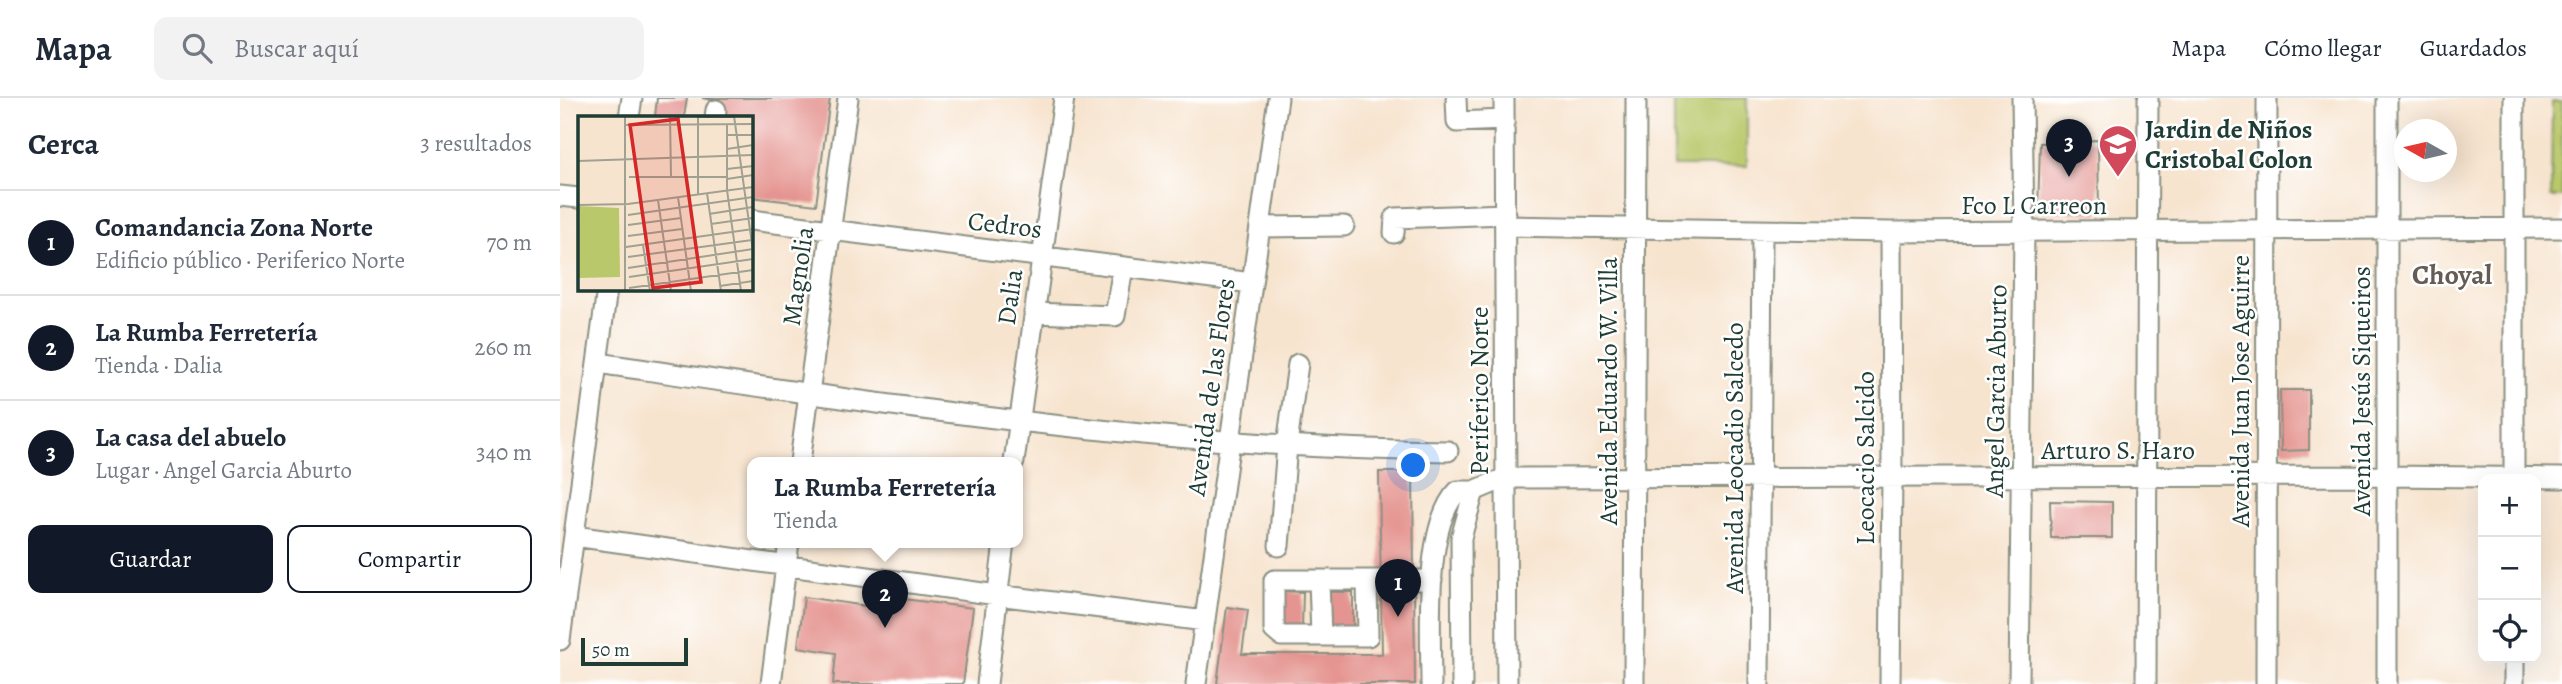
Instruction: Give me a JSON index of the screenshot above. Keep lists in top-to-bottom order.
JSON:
{
  "streets": {
    "street": [
      "Fco L Carreon",
      "Cedros",
      "Magnolia",
      "Dalia",
      "Avenida de las Flores",
      "Periferico Norte",
      "Avenida Eduardo W. Villa",
      "Angel Garcia Aburto",
      "Avenida Juan Jose Aguirre",
      "Avenida Jesús Siqueiros",
      "Arturo S. Haro",
      "Avenida Leocadio Salcedo",
      "Leocacio Salcido"
    ]
  },
  "crossings": [
    ["Fco L Carreon", "Periferico Norte"],
    ["Fco L Carreon", "Avenida Eduardo W. Villa"],
    ["Fco L Carreon", "Angel Garcia Aburto"],
    ["Fco L Carreon", "Avenida Juan Jose Aguirre"],
    ["Fco L Carreon", "Avenida Jesús Siqueiros"],
    ["Fco L Carreon", "Avenida Leocadio Salcedo"],
    ["Fco L Carreon", "Leocacio Salcido"],
    ["Cedros", "Magnolia"],
    ["Cedros", "Dalia"],
    ["Cedros", "Avenida de las Flores"],
    ["Periferico Norte", "Arturo S. Haro"],
    ["Avenida Eduardo W. Villa", "Arturo S. Haro"],
    ["Angel Garcia Aburto", "Arturo S. Haro"],
    ["Avenida Juan Jose Aguirre", "Arturo S. Haro"],
    ["Avenida Jesús Siqueiros", "Arturo S. Haro"],
    ["Arturo S. Haro", "Avenida Leocadio Salcedo"],
    ["Arturo S. Haro", "Leocacio Salcido"]
  ],
  "districts": ["Choyal"],
  "places": {
    "school or university": ["Jardin de Niños Cristobal Colon"]
  },
  "scale_bar": "50 m",
  "north": "left",
  "page": {
    "header": "Mapa",
    "search": "Buscar aquí",
    "nav": ["Mapa", "Cómo llegar", "Guardados"],
    "heading": ["Cerca", "3 resultados"],
    "pins": ["3", "1", "2"],
    "list": [
      {
        "mark": "1",
        "name": "Comandancia Zona Norte",
        "note": "Edificio público · Periferico Norte",
        "value": "70 m"
      },
      {
        "mark": "2",
        "name": "La Rumba Ferretería",
        "note": "Tienda · Dalia",
        "value": "260 m"
      },
      {
        "mark": "3",
        "name": "La casa del abuelo",
        "note": "Lugar · Angel Garcia Aburto",
        "value": "340 m"
      }
    ],
    "popup": ["La Rumba Ferretería", "Tienda"],
    "map_buttons": ["+", "−"],
    "buttons": ["Guardar", "Compartir"],
    "scale": "50 m"
  }
}
